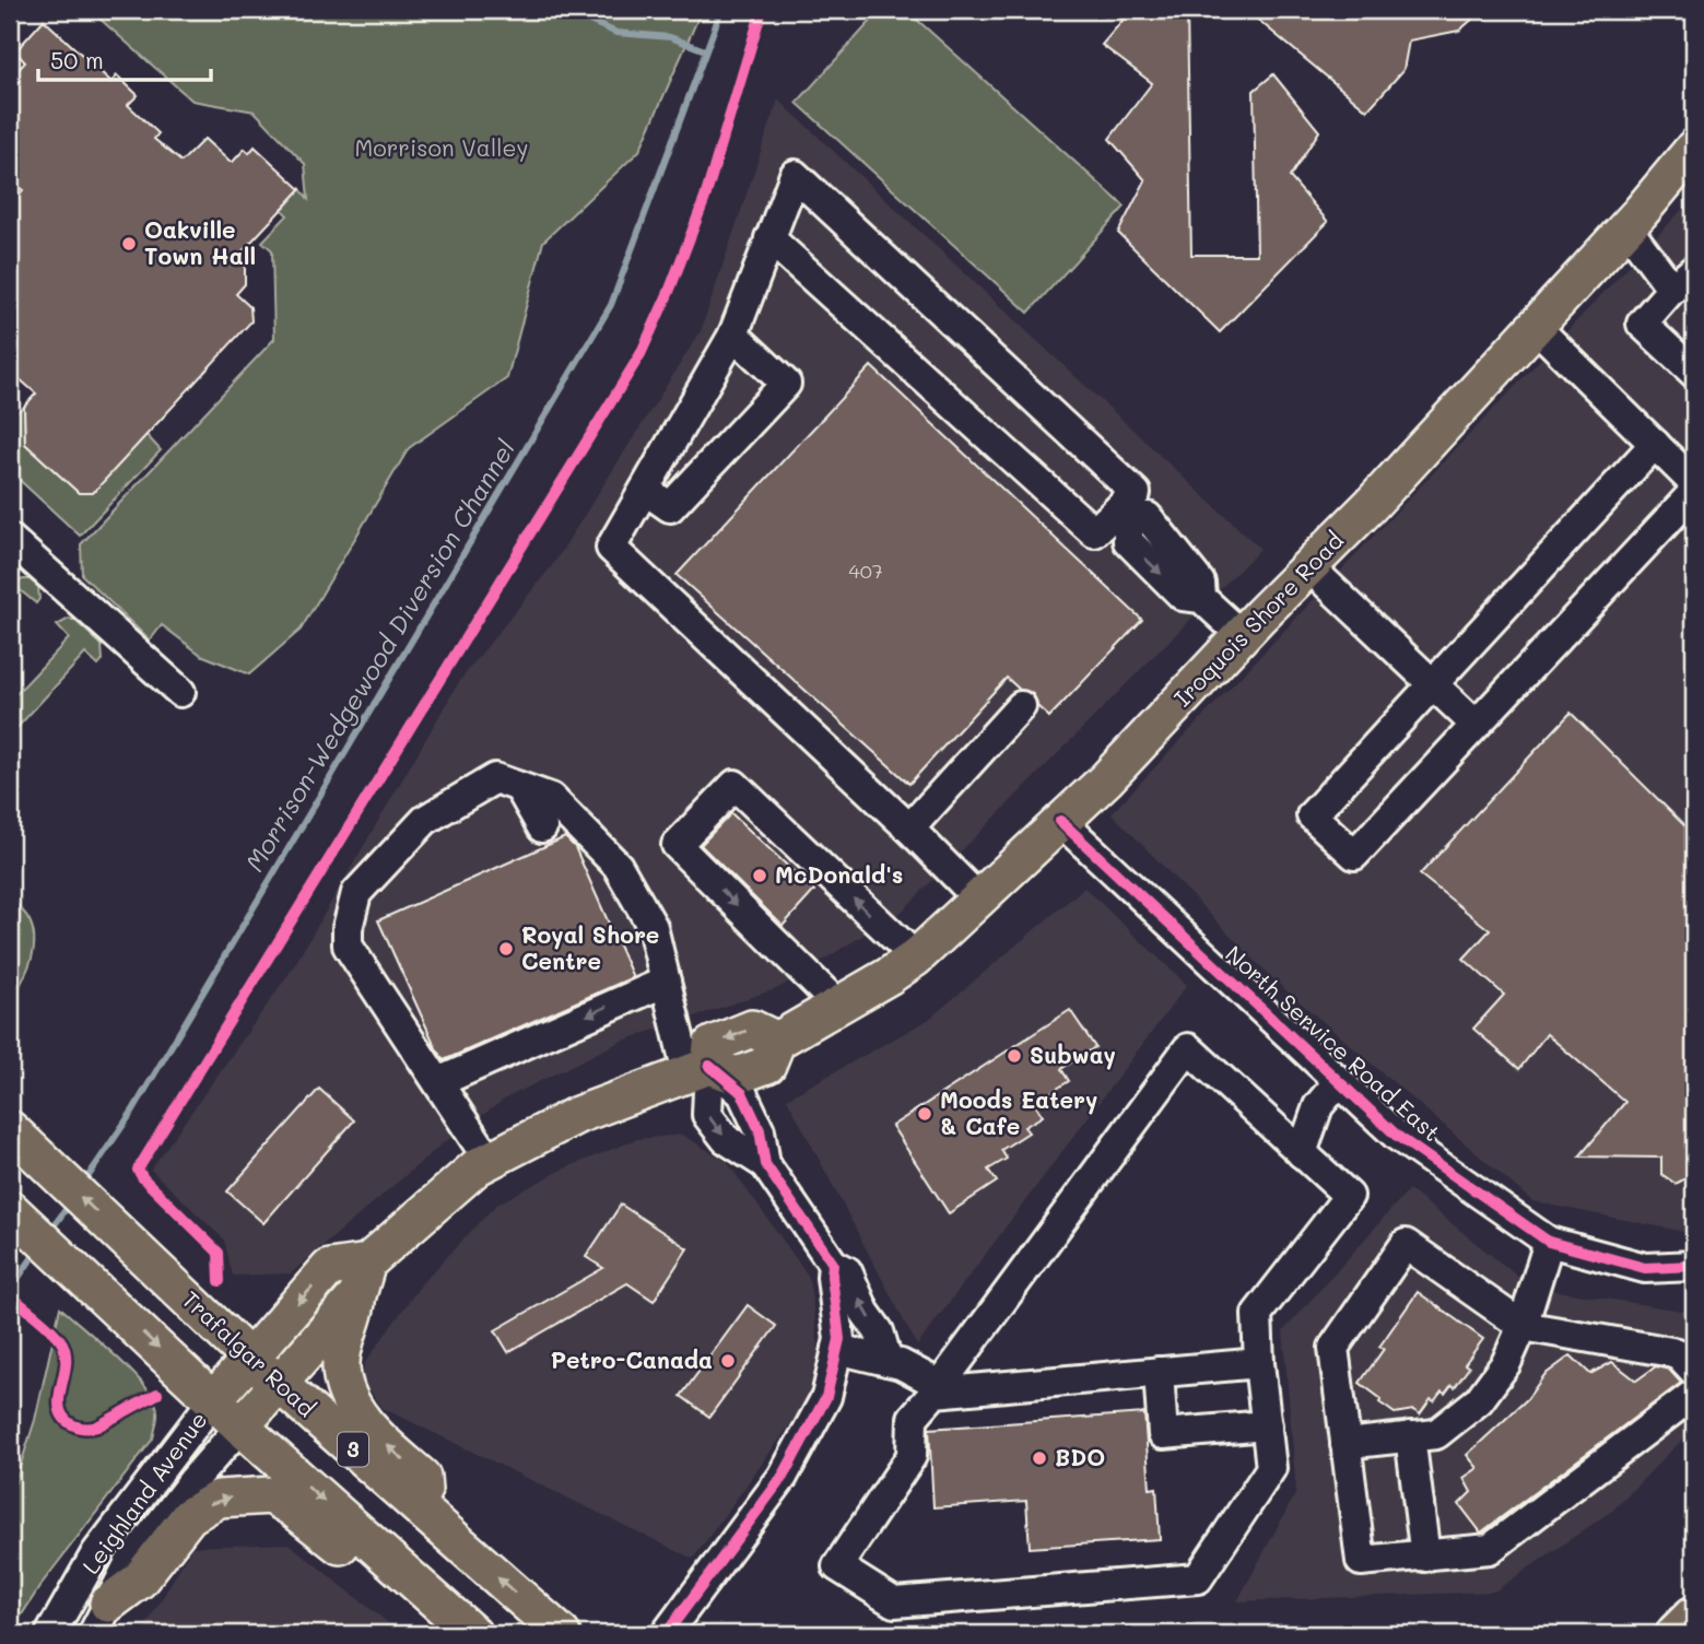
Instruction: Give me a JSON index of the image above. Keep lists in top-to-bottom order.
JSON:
{
  "streets": {
    "main road": [
      "Iroquois Shore Road",
      "Trafalgar Road",
      "3",
      "Leighland Avenue"
    ],
    "street": ["North Service Road East"]
  },
  "crossings": [
    ["Iroquois Shore Road", "North Service Road East"],
    ["Trafalgar Road", "Leighland Avenue"]
  ],
  "water": ["Morrison-Wedgewood Diversion Channel"],
  "parks": ["Morrison Valley"],
  "places": [
    "Oakville Town Hall",
    "McDonald's",
    "Royal Shore Centre",
    "Subway",
    "Moods Eatery & Cafe",
    "Petro-Canada",
    "BDO"
  ],
  "house_numbers": ["407"],
  "scale_bar": "50 m"
}
